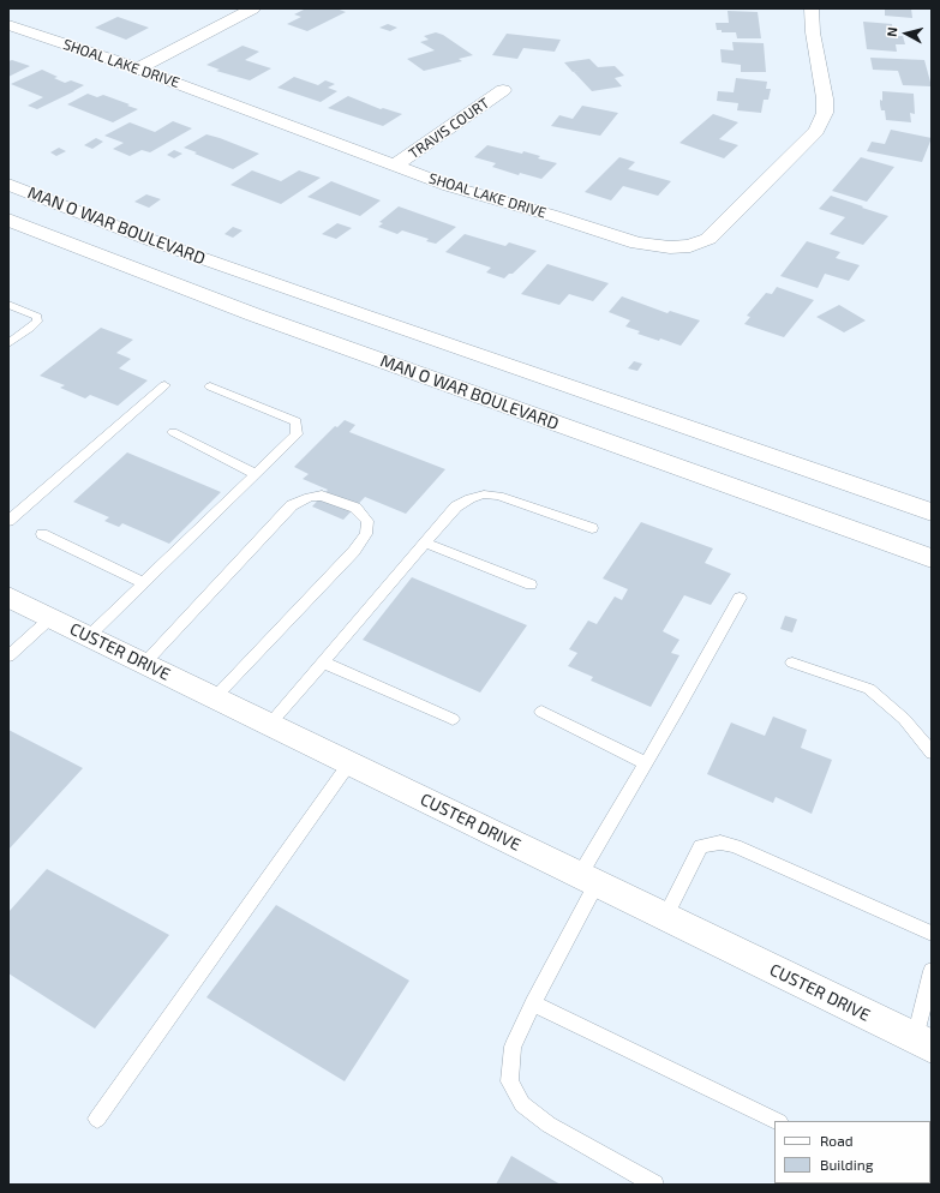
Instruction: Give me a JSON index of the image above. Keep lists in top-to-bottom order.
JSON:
{
  "streets": {
    "street": [
      "SHOAL LAKE DRIVE",
      "TRAVIS COURT",
      "MAN O WAR BOULEVARD",
      "CUSTER DRIVE"
    ]
  },
  "crossings": [
    ["SHOAL LAKE DRIVE", "TRAVIS COURT"]
  ],
  "legend": ["Road", "Building"],
  "north": "left"
}
